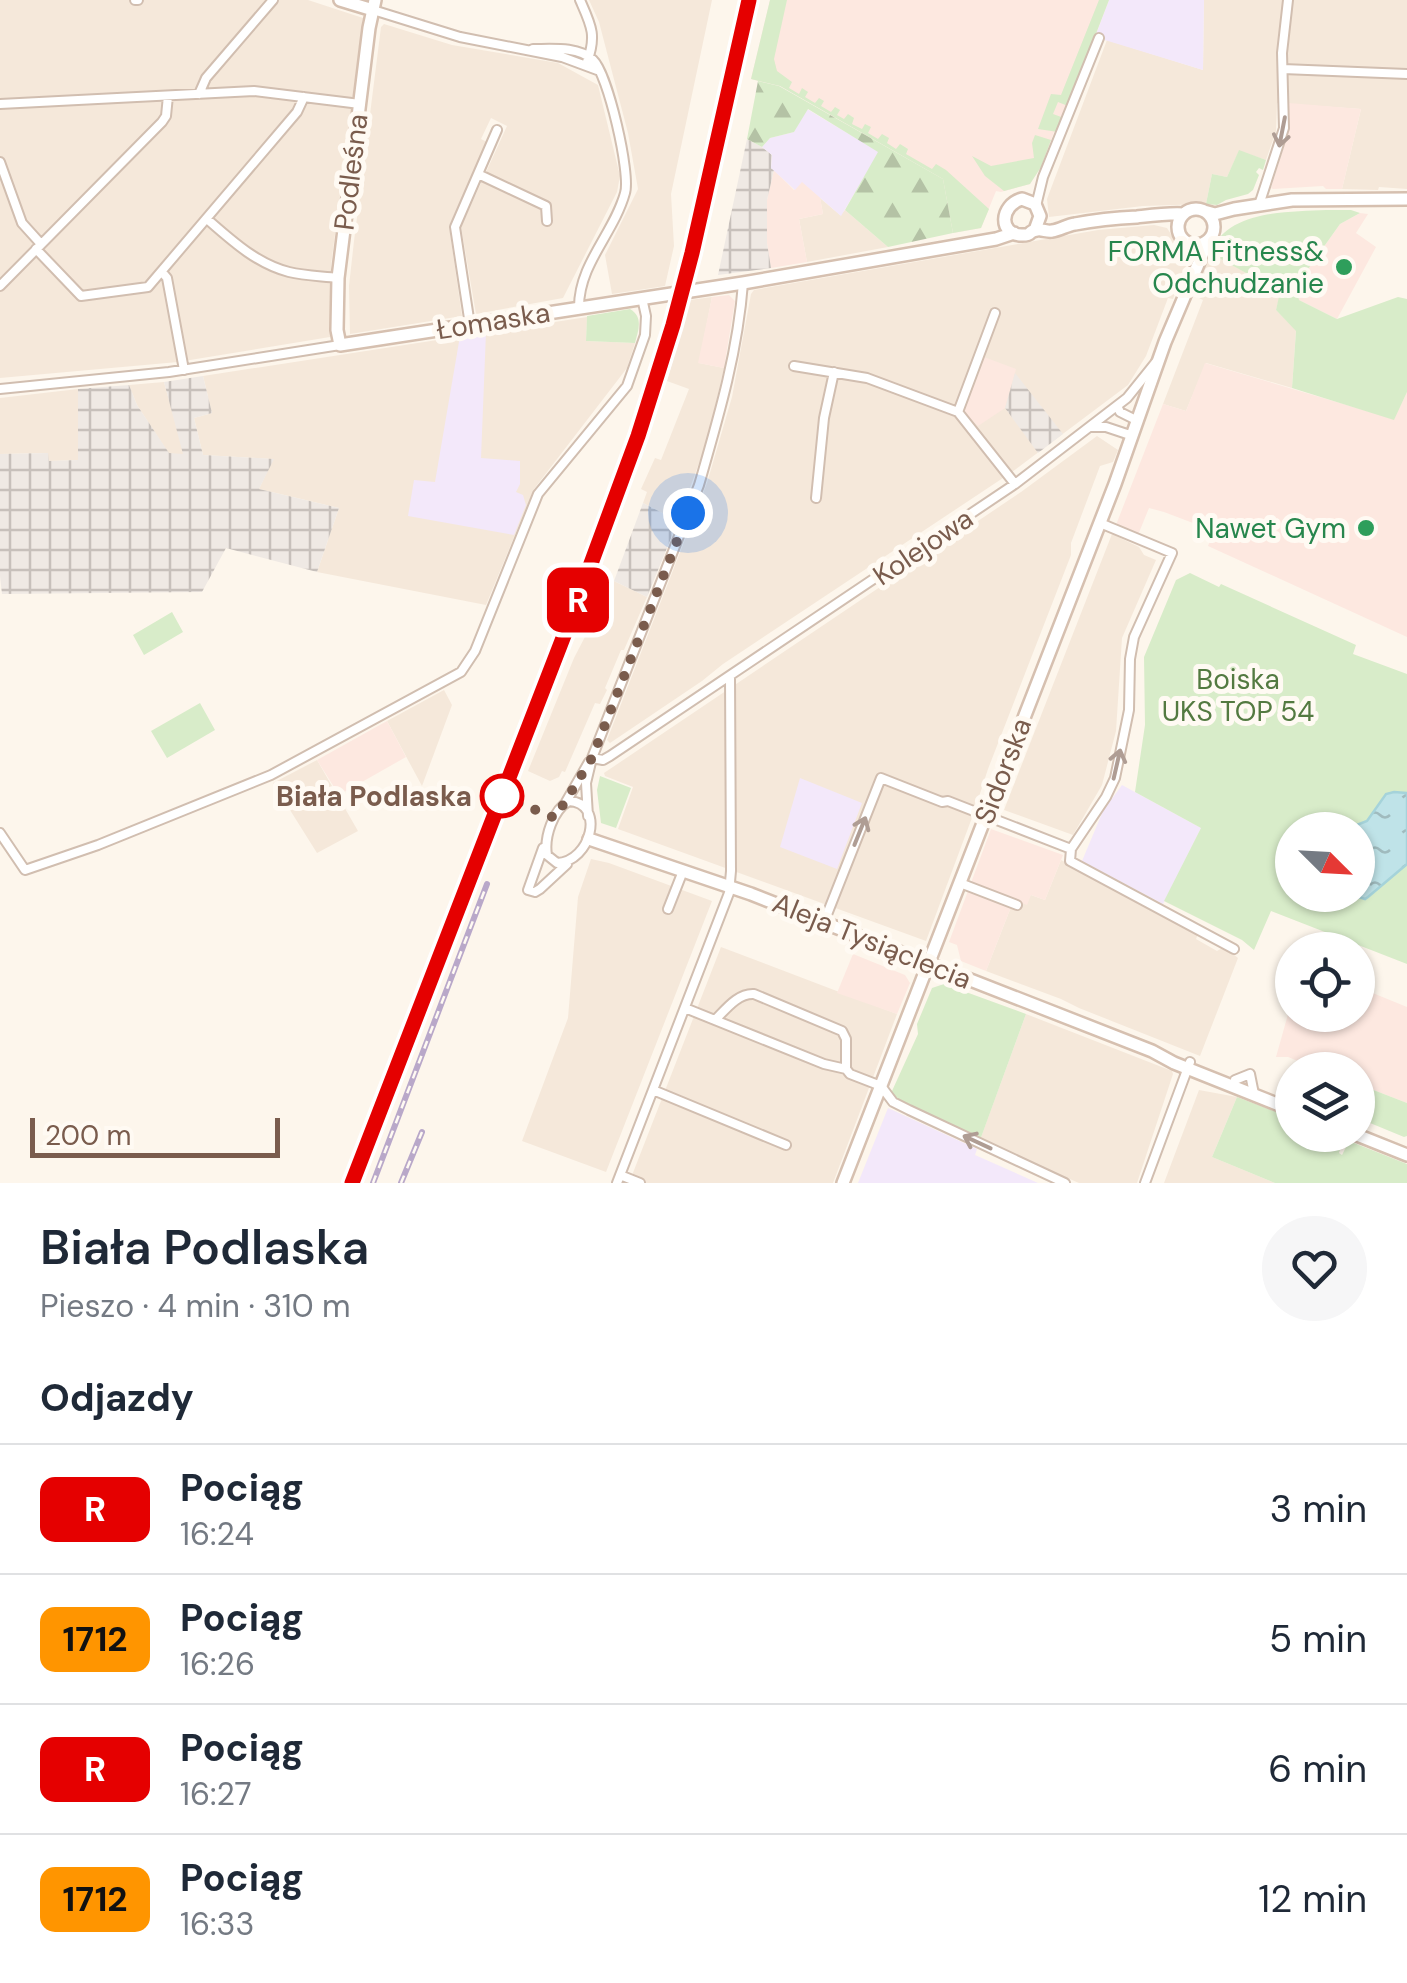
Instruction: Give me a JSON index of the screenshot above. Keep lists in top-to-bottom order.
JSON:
{
  "streets": {
    "street": [
      "Podleśna",
      "Łomaska",
      "Kolejowa",
      "Sidorska",
      "Aleja Tysiąclecia"
    ]
  },
  "crossings": [
    ["Podleśna", "Łomaska"],
    ["Kolejowa", "Sidorska"],
    ["Sidorska", "Aleja Tysiąclecia"]
  ],
  "parks": ["Boiska UKS TOP 54"],
  "places": ["FORMA Fitness& Odchudzanie", "Nawet Gym", "Biała Podlaska"],
  "scale_bar": "200 m",
  "north": "bottom right",
  "page": {
    "on_map": "R",
    "scale": "200 m",
    "heading": [
      ["Biała Podlaska", "Pieszo · 4 min · 310 m"],
      "Odjazdy"
    ],
    "list": [
      {
        "mark": "R",
        "name": "Pociąg",
        "note": "16:24",
        "value": "3 min"
      },
      {
        "mark": "1712",
        "name": "Pociąg",
        "note": "16:26",
        "value": "5 min"
      },
      {
        "mark": "R",
        "name": "Pociąg",
        "note": "16:27",
        "value": "6 min"
      },
      {
        "mark": "1712",
        "name": "Pociąg",
        "note": "16:33",
        "value": "12 min"
      }
    ]
  }
}
